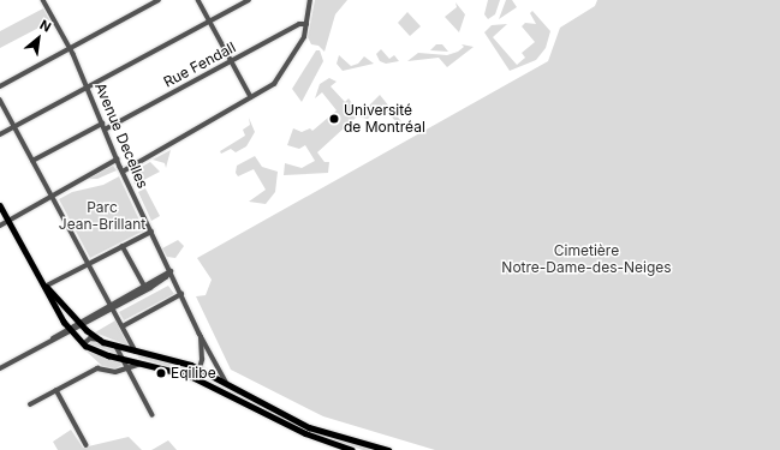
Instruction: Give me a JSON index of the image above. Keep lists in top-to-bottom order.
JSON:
{
  "streets": {
    "street": ["Rue Fendall", "Avenue Decelles"]
  },
  "crossings": [
    ["Rue Fendall", "Avenue Decelles"]
  ],
  "parks": ["Parc Jean-Brillant", "Cimetière Notre-Dame-des-Neiges"],
  "places": ["Université de Montréal", "Eqilibe"],
  "north": "top right"
}
